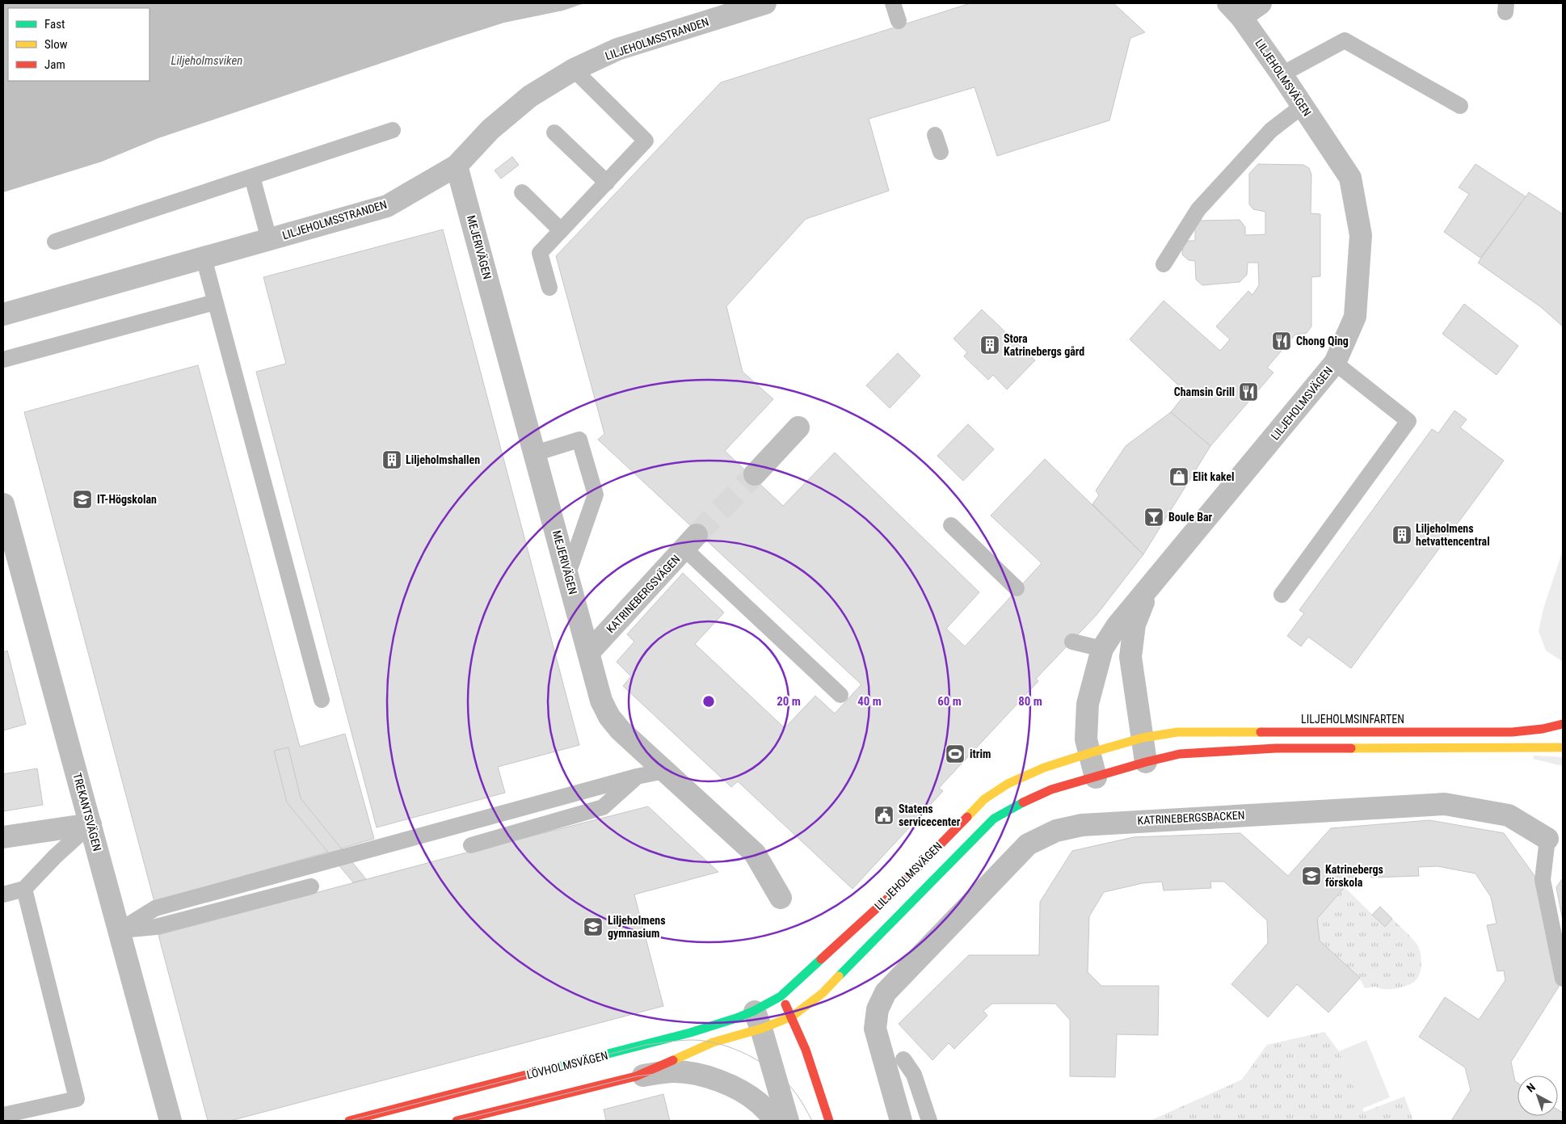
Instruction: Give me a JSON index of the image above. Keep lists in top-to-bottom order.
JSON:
{
  "streets": {
    "street": [
      "LILJEHOLMSSTRANDEN",
      "LILJEHOLMSVÄGEN",
      "MEJERIVÄGEN",
      "KATRINEBERGSVÄGEN",
      "LILJEHOLMSINFARTEN",
      "TREKANTSVÄGEN",
      "KATRINEBERGSBACKEN",
      "LÖVHOLMSVÄGEN"
    ]
  },
  "crossings": [
    ["LILJEHOLMSSTRANDEN", "MEJERIVÄGEN"],
    ["LILJEHOLMSVÄGEN", "LILJEHOLMSINFARTEN"],
    ["LILJEHOLMSVÄGEN", "LÖVHOLMSVÄGEN"],
    ["MEJERIVÄGEN", "KATRINEBERGSVÄGEN"]
  ],
  "water": ["Liljeholmsviken"],
  "places": {
    "restaurant": ["Chong Qing", "Chamsin Grill"],
    "building": ["Stora Katrinebergs gård", "Liljeholmshallen", "Liljeholmens hetvattencentral"],
    "shop": ["Elit kakel"],
    "school or university": ["IT-Högskolan", "Katrinebergs förskola", "Liljeholmens gymnasium"],
    "bar": ["Boule Bar"],
    "sports": ["itrim"],
    "public building": ["Statens servicecenter"]
  },
  "legend": ["Fast", "Slow", "Jam"],
  "north": "top left",
  "rings": [
    "20 m",
    "40 m",
    "60 m",
    "80 m"
  ]
}
